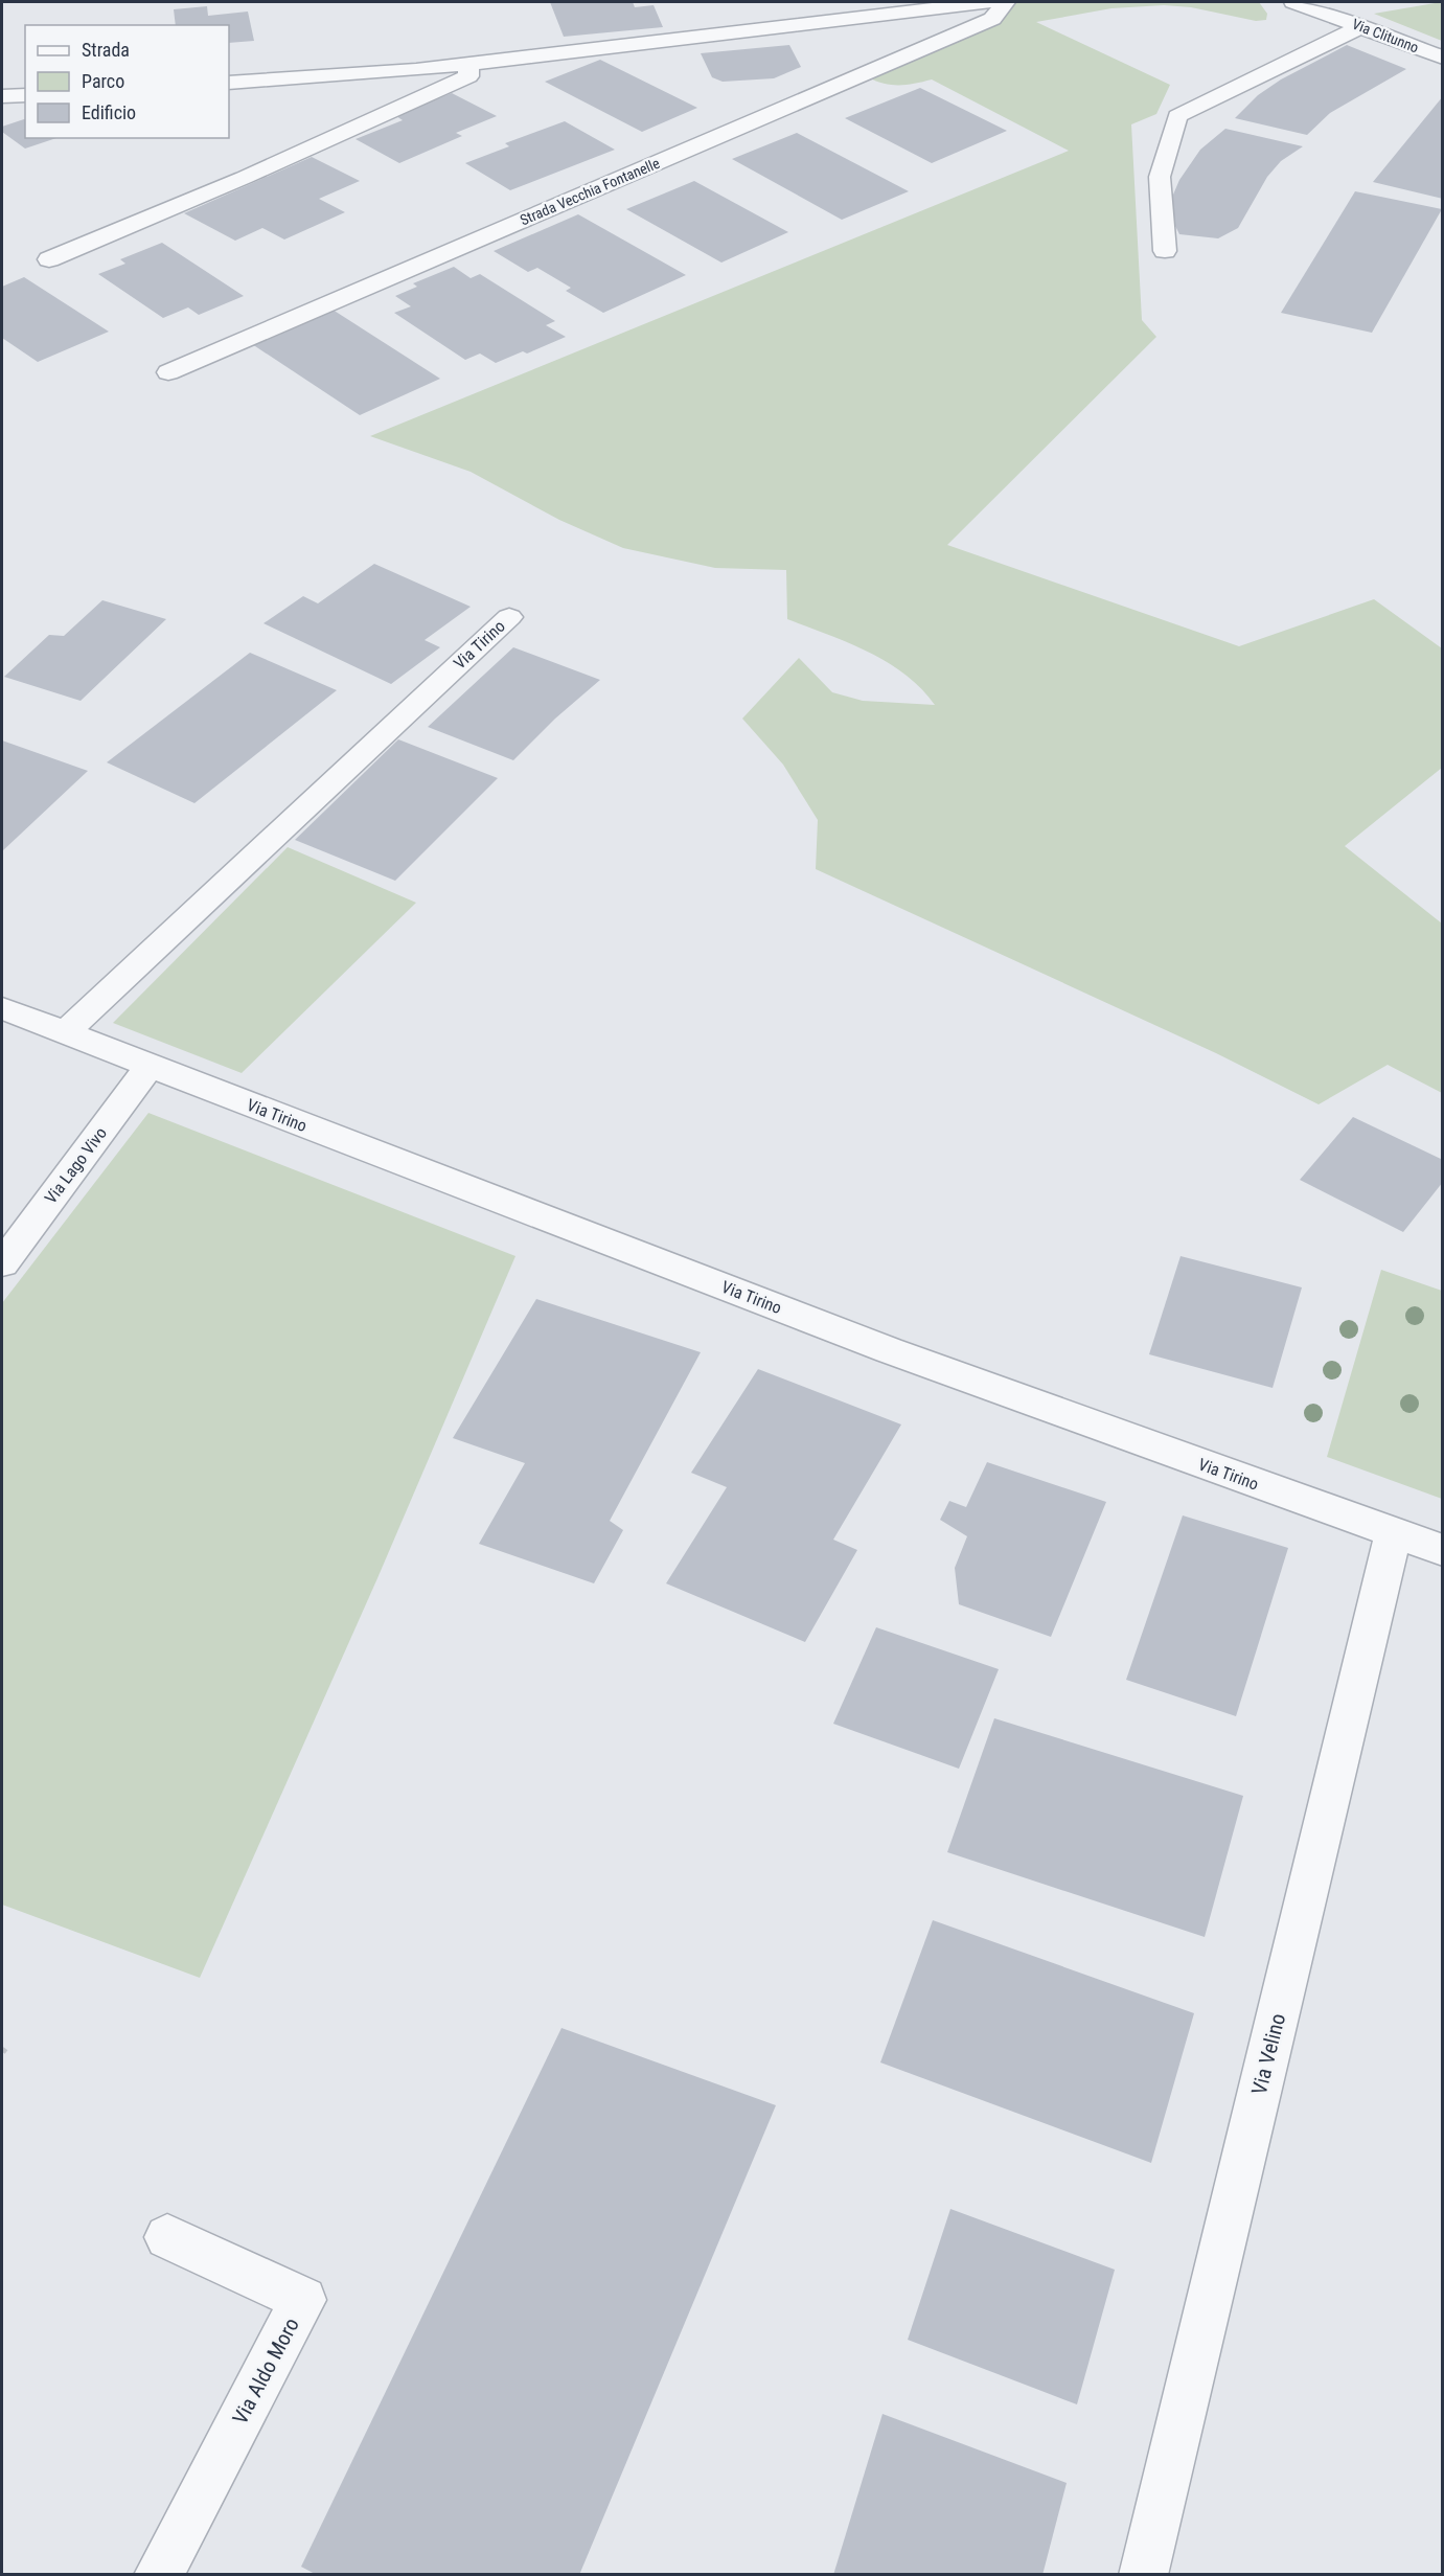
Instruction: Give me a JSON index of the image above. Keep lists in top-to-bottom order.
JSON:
{
  "streets": {
    "street": [
      "Via Clitunno",
      "Strada Vecchia Fontanelle",
      "Via Tirino",
      "Via Lago Vivo",
      "Via Velino",
      "Via Aldo Moro"
    ]
  },
  "crossings": [
    ["Via Tirino", "Via Lago Vivo"],
    ["Via Tirino", "Via Velino"]
  ],
  "legend": ["Strada", "Parco", "Edificio"]
}
